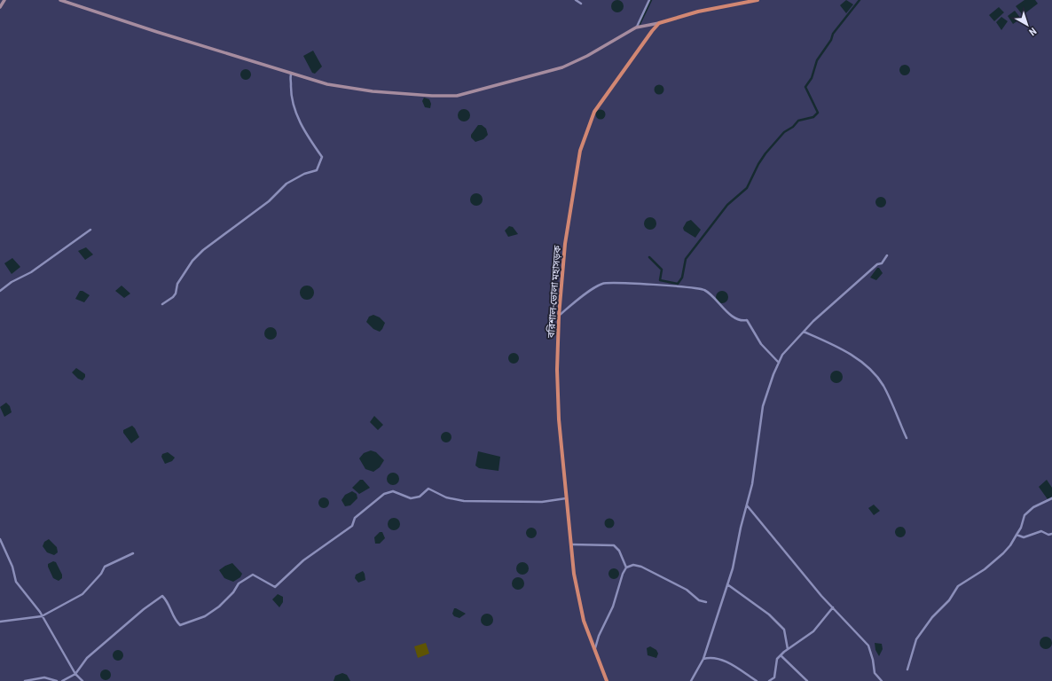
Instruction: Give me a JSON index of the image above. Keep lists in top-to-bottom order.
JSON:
{
  "streets": {
    "highway": ["বরিশাল-ভোলা মহাসড়ক"]
  },
  "north": "bottom right"
}
